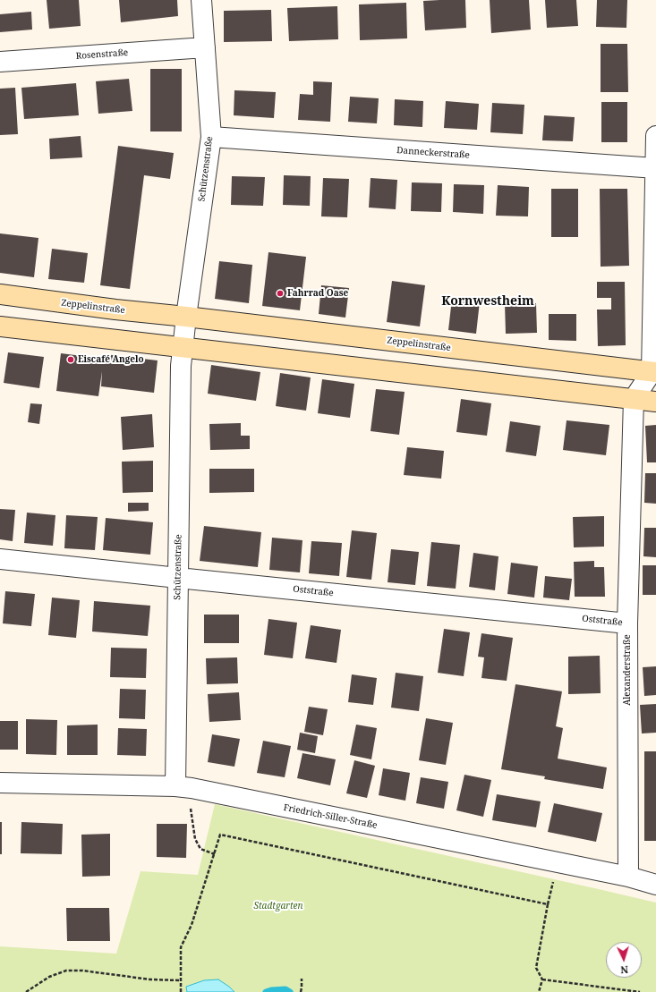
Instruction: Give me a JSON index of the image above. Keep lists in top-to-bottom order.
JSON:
{
  "streets": {
    "street": [
      "Rosenstraße",
      "Danneckerstraße",
      "Schützenstraße",
      "Zeppelinstraße",
      "Oststraße",
      "Alexanderstraße",
      "Friedrich-Siller-Straße"
    ]
  },
  "crossings": [
    ["Rosenstraße", "Schützenstraße"],
    ["Danneckerstraße", "Schützenstraße"],
    ["Schützenstraße", "Zeppelinstraße"],
    ["Schützenstraße", "Oststraße"],
    ["Schützenstraße", "Friedrich-Siller-Straße"],
    ["Oststraße", "Alexanderstraße"],
    ["Alexanderstraße", "Friedrich-Siller-Straße"]
  ],
  "districts": ["Kornwestheim"],
  "parks": ["Stadtgarten"],
  "places": ["Fahrrad Oase", "Eiscafé Angelo"],
  "north": "bottom"
}
